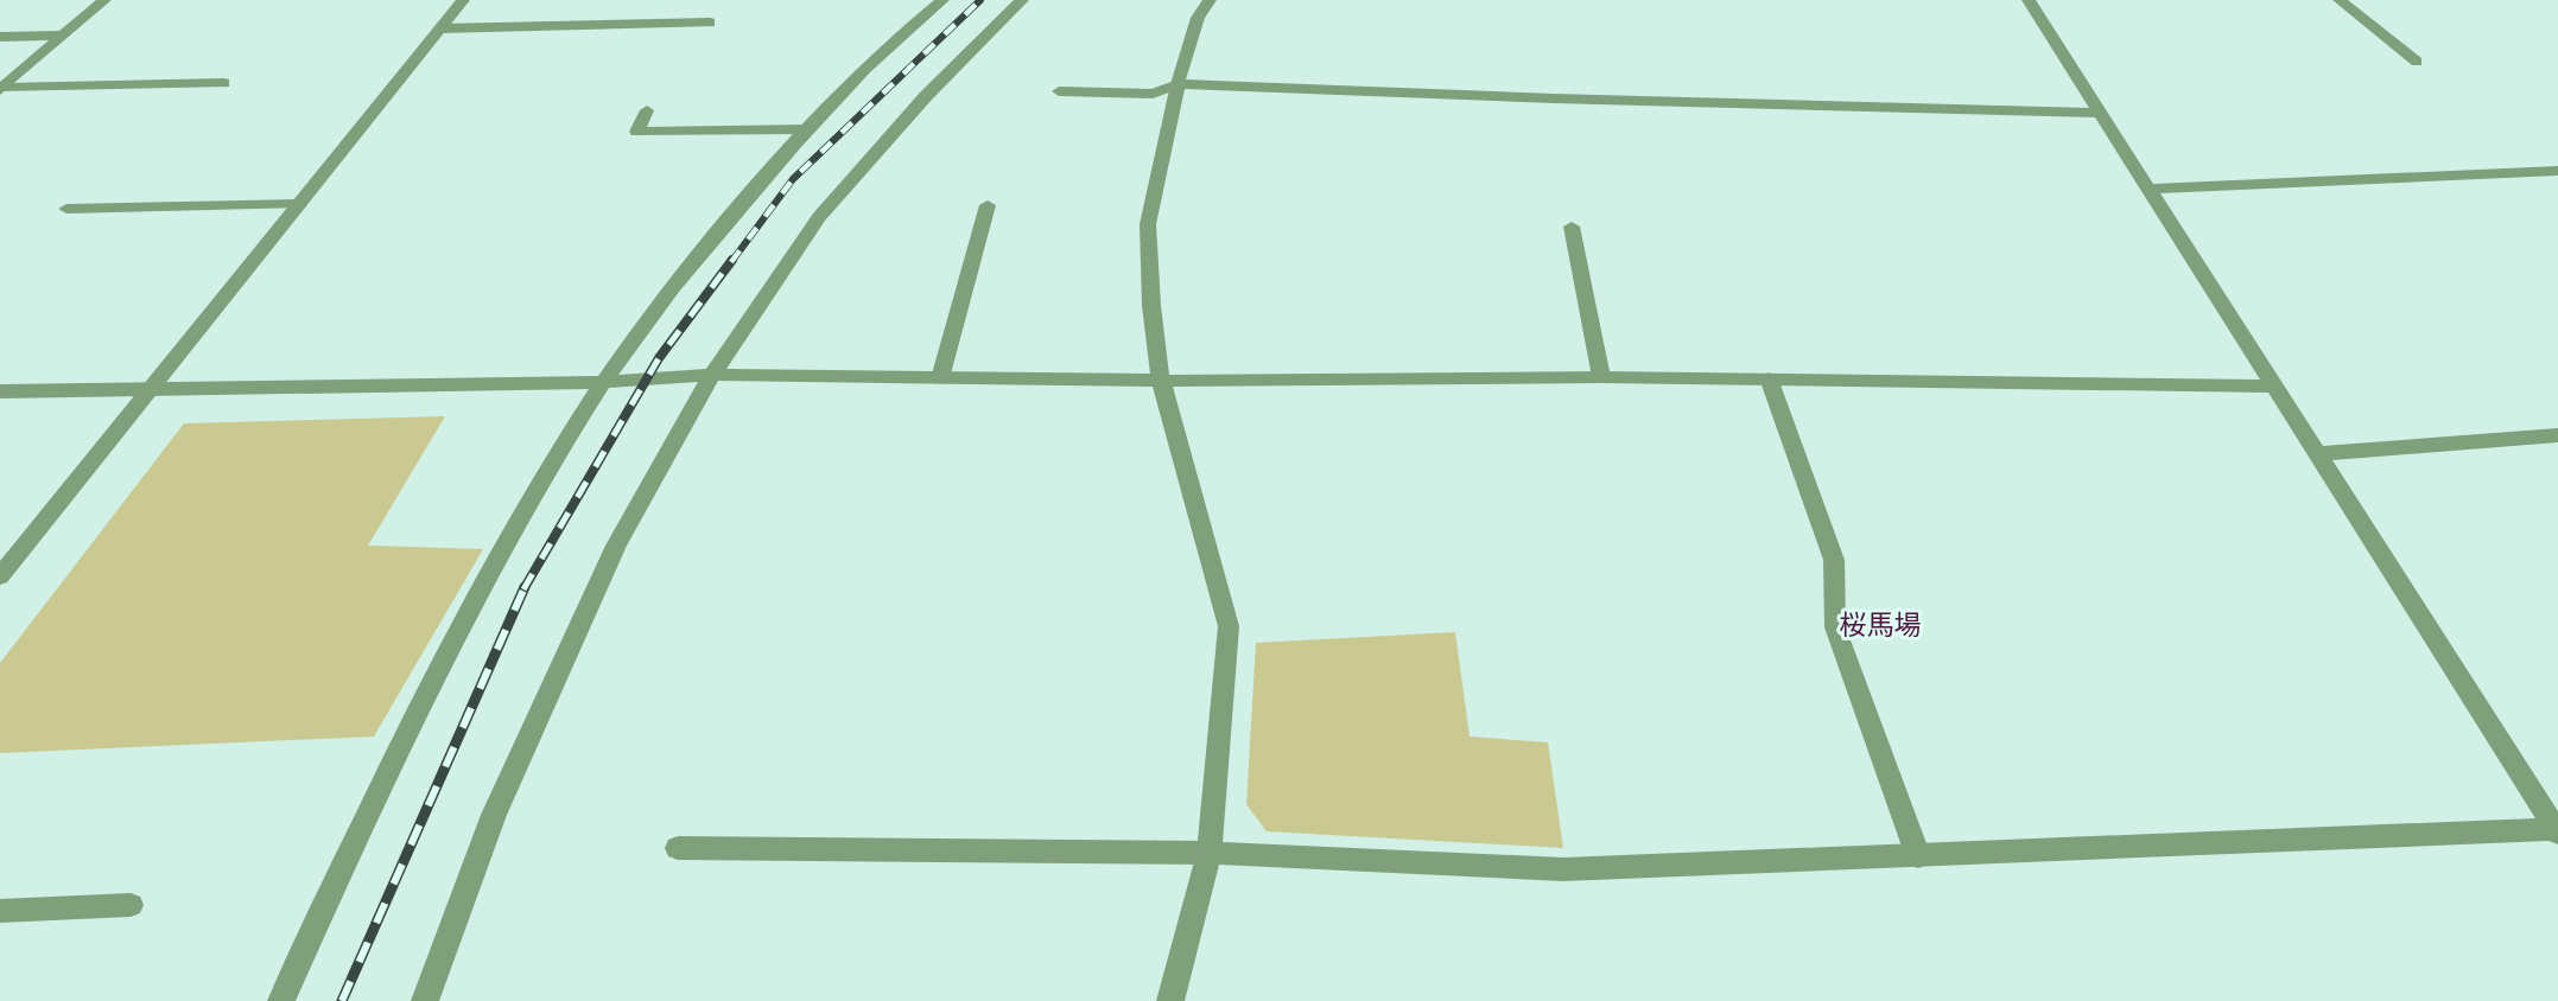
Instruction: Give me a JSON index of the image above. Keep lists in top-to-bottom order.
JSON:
{
  "districts": ["桜馬場"]
}
